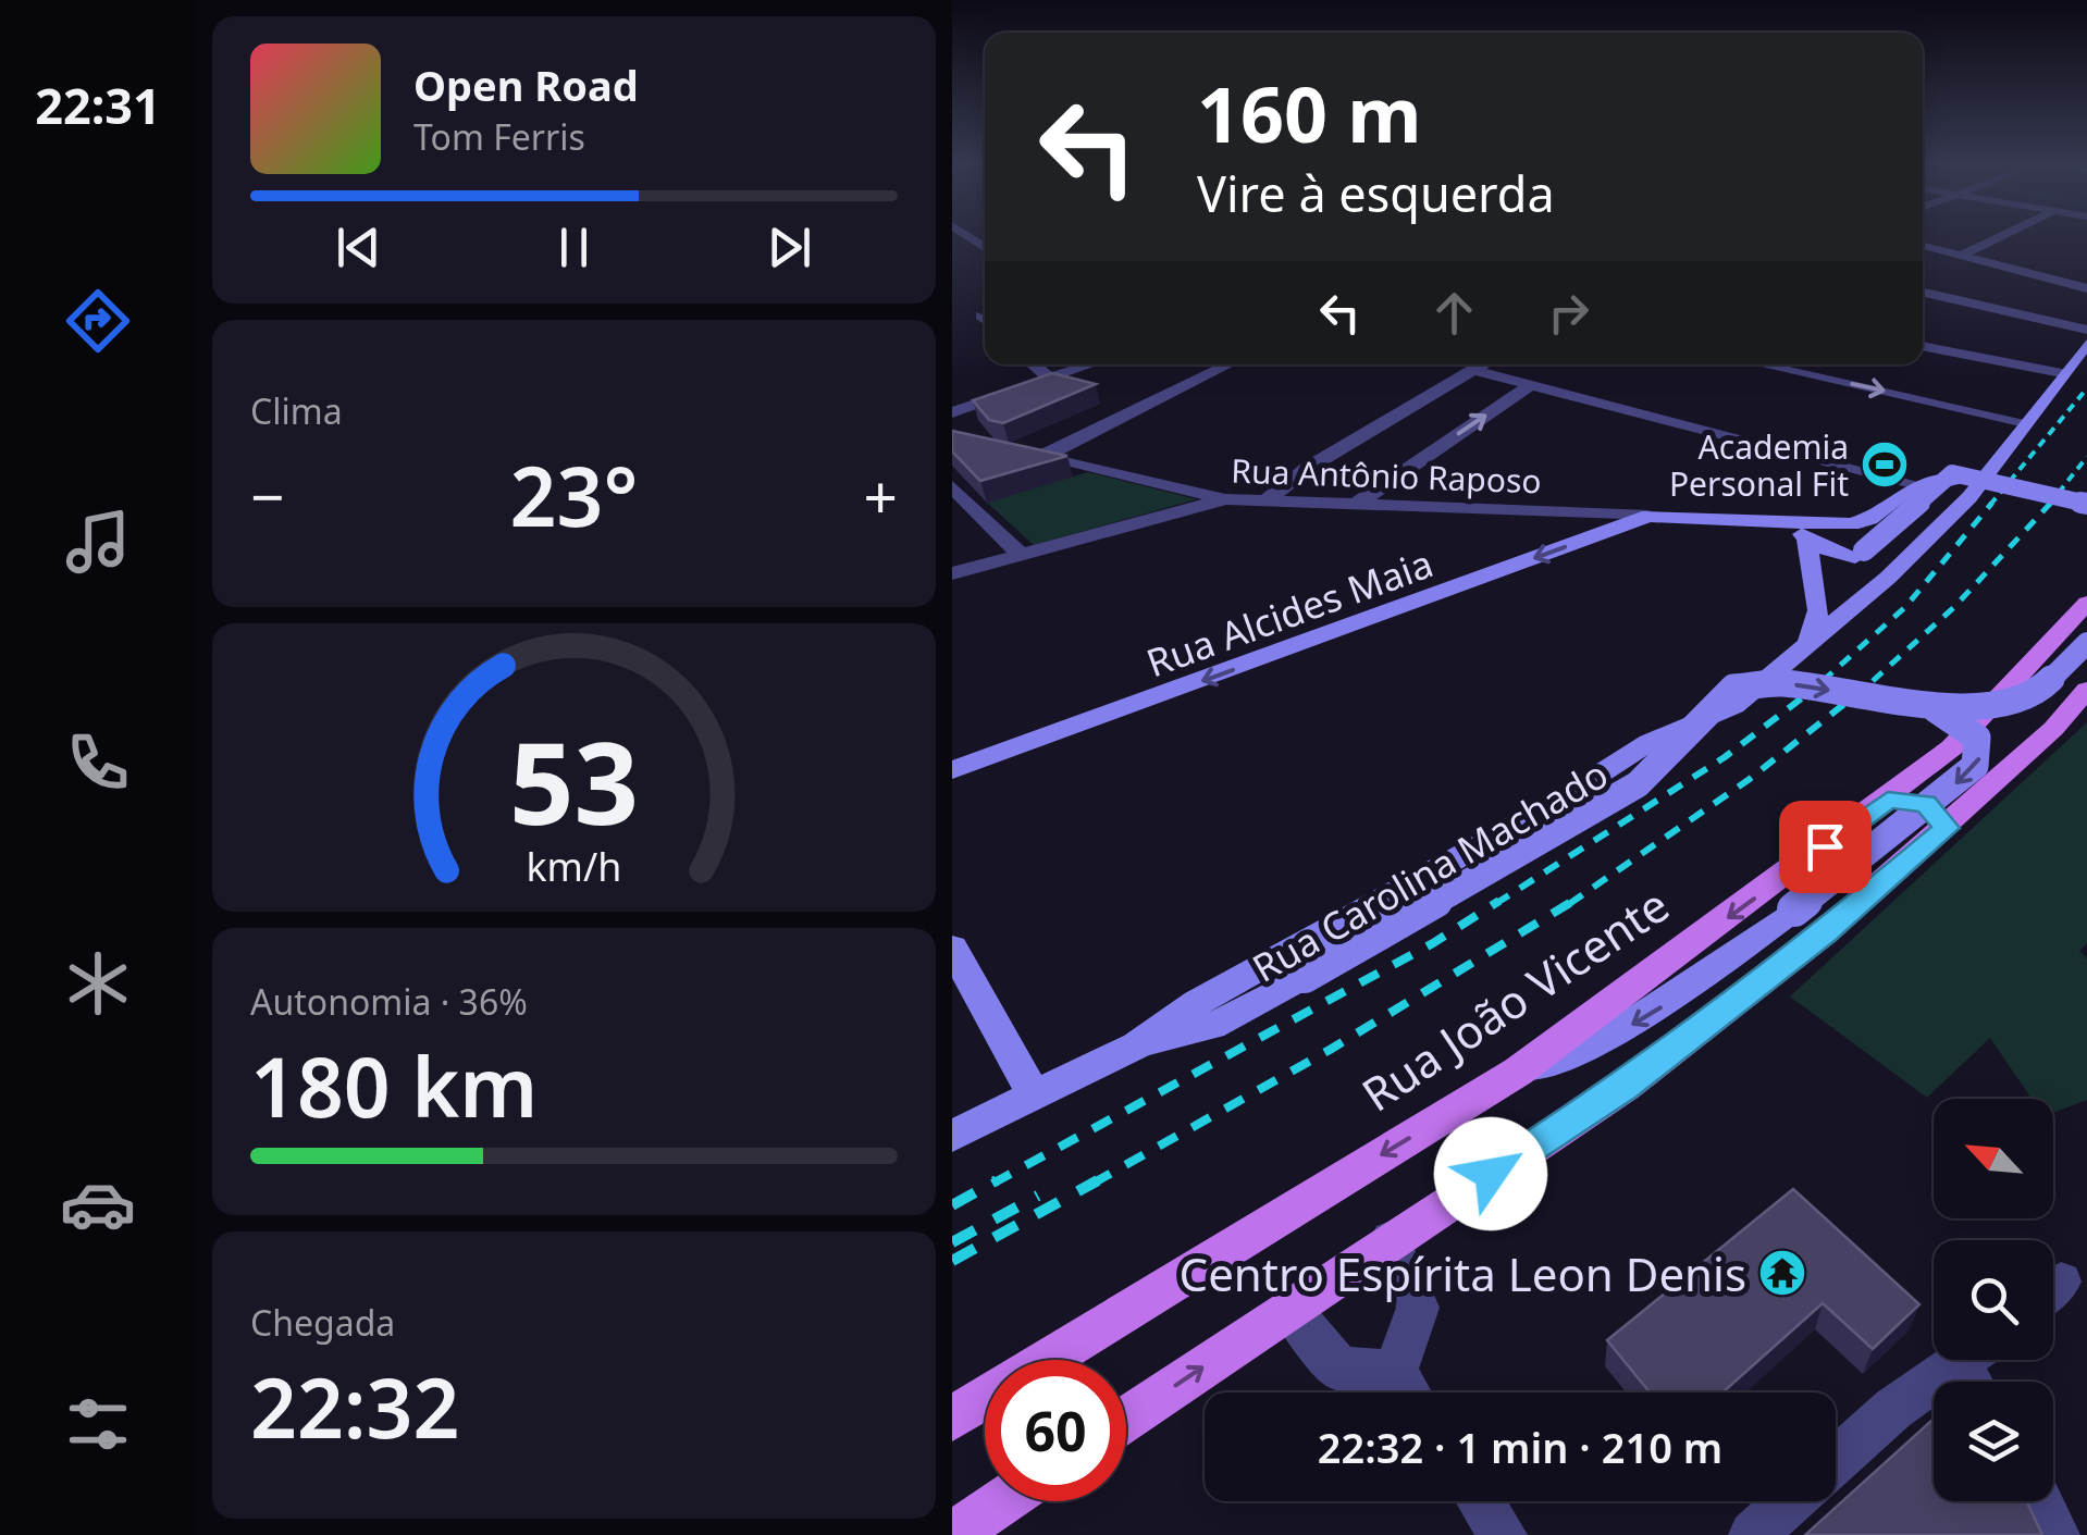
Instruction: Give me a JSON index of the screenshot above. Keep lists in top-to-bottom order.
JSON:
{
  "streets": {
    "main road": [
      "Rua Antônio Raposo",
      "Rua Alcides Maia",
      "Rua Carolina Machado",
      "Rua João Vicente"
    ]
  },
  "crossings": [
    ["Rua Antônio Raposo", "Rua Alcides Maia"],
    ["Rua Antônio Raposo", "Rua Carolina Machado"]
  ],
  "one_way": ["Rua Alcides Maia"],
  "places": {
    "sports": ["Academia Personal Fit"],
    "temple": ["Centro Espírita Leon Denis"]
  },
  "north": "top left",
  "page": {
    "tabs": "22:31",
    "turn": ["160 m", "Vire à esquerda"],
    "song": ["Open Road", "Tom Ferris"],
    "tile": [
      "Clima",
      ["Autonomia · 36%", "180 km"],
      ["Chegada", "22:32"]
    ],
    "heat": ["−", "23°", "+"],
    "limit": "60",
    "trip": "22:32 · 1 min · 210 m",
    "gauge": ["53", "km/h"]
  }
}
